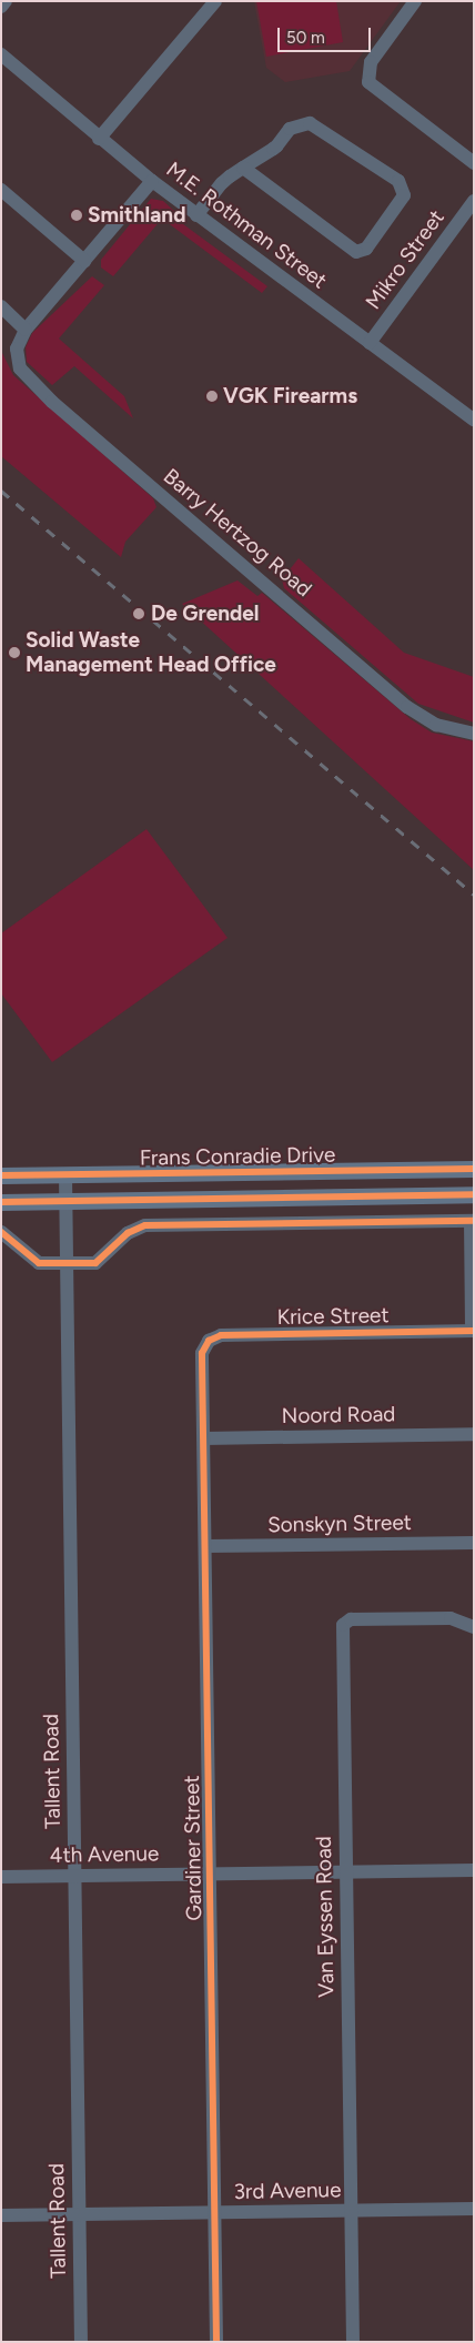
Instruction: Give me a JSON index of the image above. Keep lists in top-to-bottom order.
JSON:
{
  "streets": {
    "main road": ["Frans Conradie Drive"],
    "street": [
      "M.E. Rothman Street",
      "Mikro Street",
      "Barry Hertzog Road",
      "Krice Street",
      "Noord Road",
      "Sonskyn Street",
      "Tallent Road",
      "Gardiner Street",
      "4th Avenue",
      "Van Eyssen Road",
      "3rd Avenue"
    ]
  },
  "crossings": [
    ["M.E. Rothman Street", "Mikro Street"],
    ["Frans Conradie Drive", "Tallent Road"],
    ["Krice Street", "Gardiner Street"],
    ["Noord Road", "Gardiner Street"],
    ["Sonskyn Street", "Gardiner Street"],
    ["Tallent Road", "4th Avenue"],
    ["Tallent Road", "3rd Avenue"],
    ["Gardiner Street", "4th Avenue"],
    ["Gardiner Street", "3rd Avenue"],
    ["4th Avenue", "Van Eyssen Road"],
    ["Van Eyssen Road", "3rd Avenue"]
  ],
  "places": [
    "Smithland",
    "VGK Firearms",
    "De Grendel",
    "Solid Waste Management Head Office"
  ],
  "scale_bar": "50 m"
}
